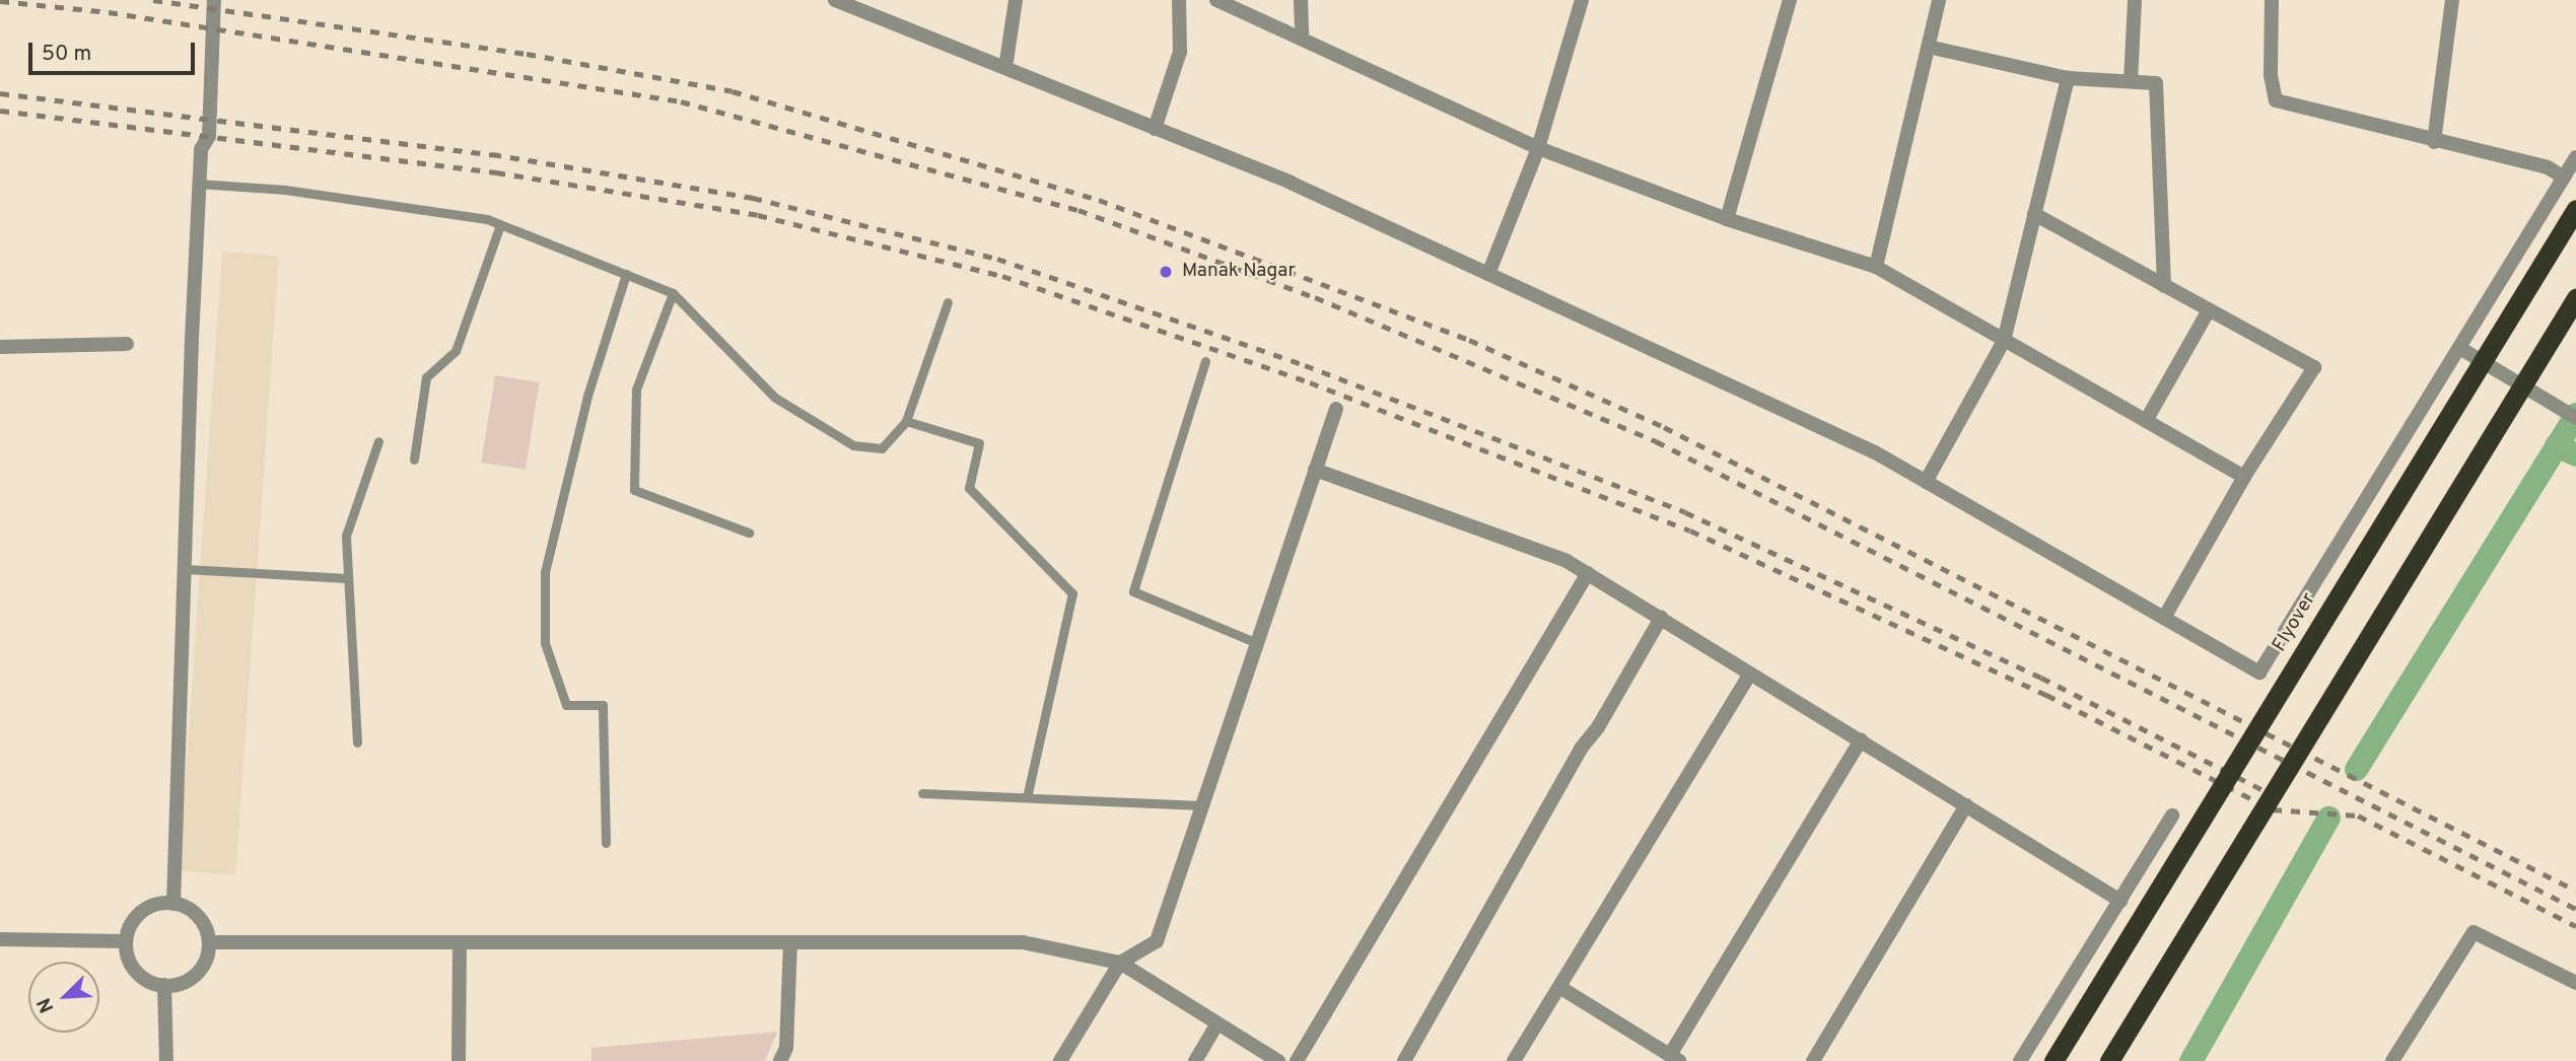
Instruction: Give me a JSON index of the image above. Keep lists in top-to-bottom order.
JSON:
{
  "streets": {
    "highway": ["Flyover"]
  },
  "places": ["Manak Nagar"],
  "scale_bar": "50 m",
  "north": "bottom left"
}
